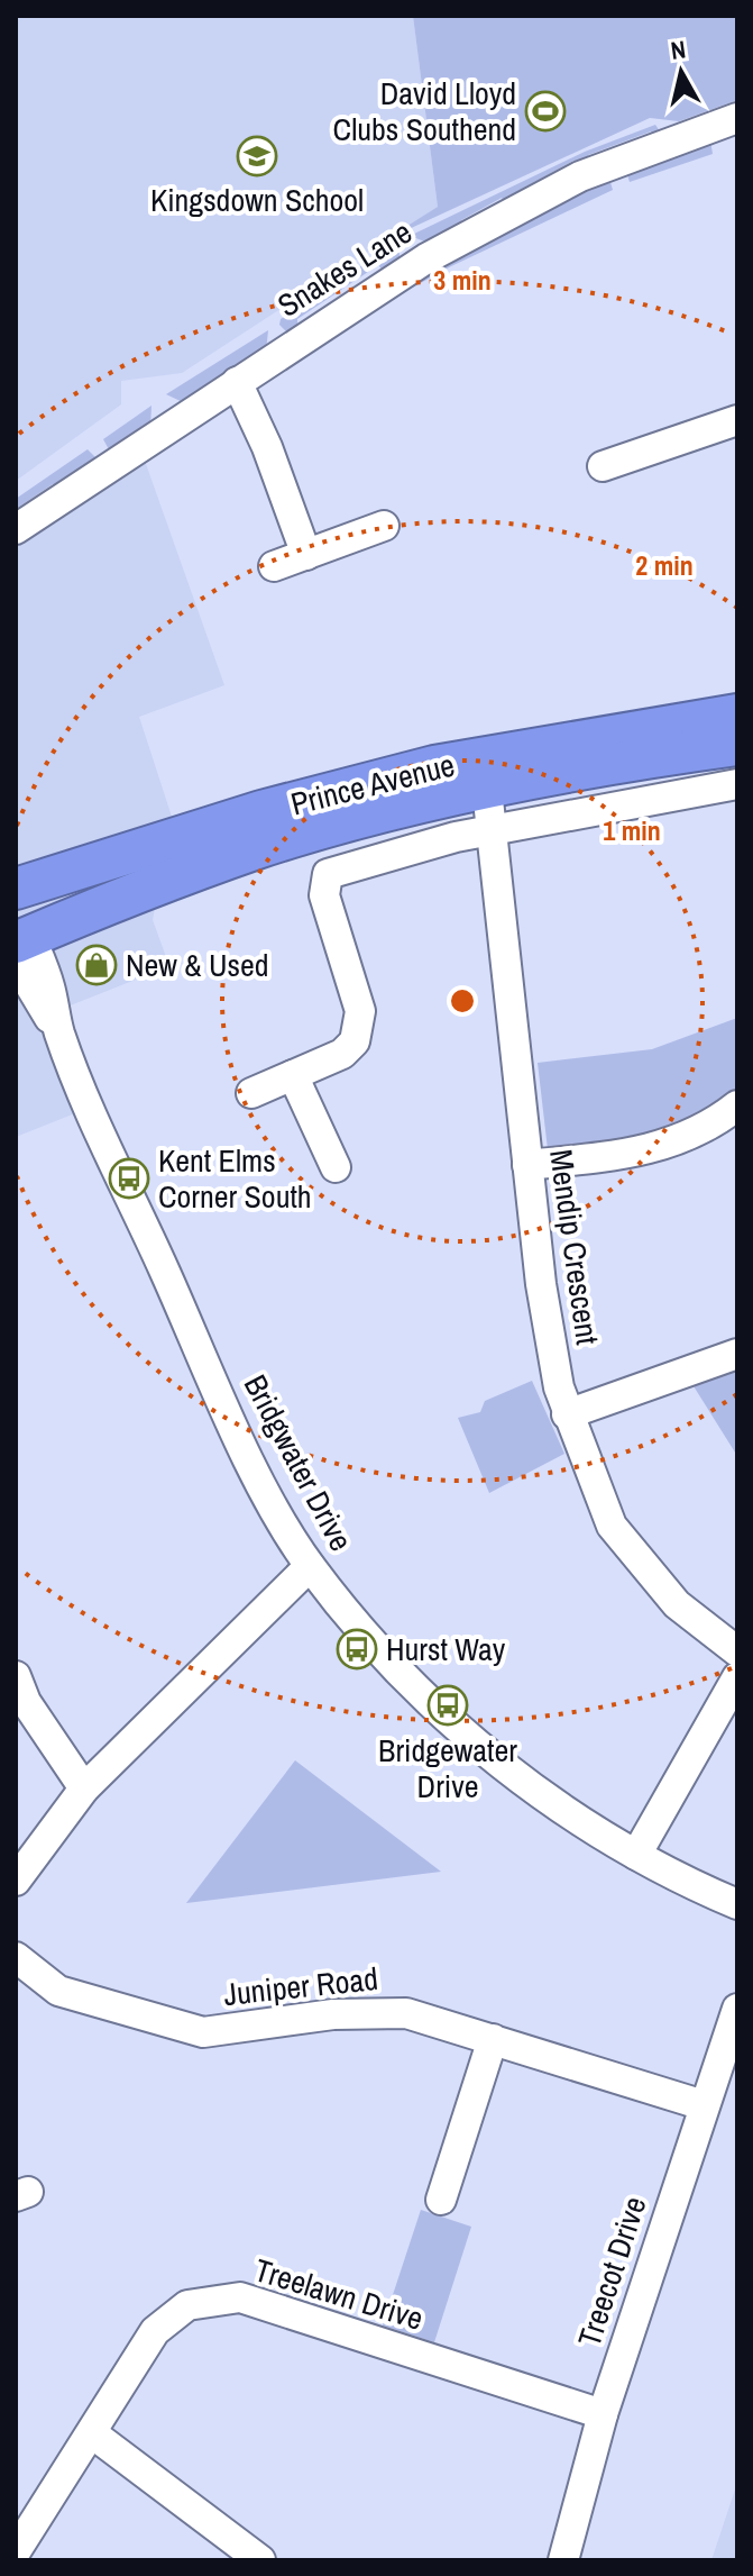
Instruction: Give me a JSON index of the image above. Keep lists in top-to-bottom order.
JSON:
{
  "streets": {
    "highway": ["Prince Avenue"],
    "street": [
      "Snakes Lane",
      "Mendip Crescent",
      "Bridgwater Drive",
      "Juniper Road",
      "Treecot Drive",
      "Treelawn Drive"
    ]
  },
  "crossings": [
    ["Prince Avenue", "Mendip Crescent"],
    ["Prince Avenue", "Bridgwater Drive"],
    ["Juniper Road", "Treecot Drive"],
    ["Treecot Drive", "Treelawn Drive"]
  ],
  "places": {
    "sports": ["David Lloyd Clubs Southend"],
    "school or university": ["Kingsdown School"],
    "shop": ["New & Used"],
    "bus stop": ["Kent Elms Corner South", "Hurst Way", "Bridgewater Drive"]
  },
  "north": "top",
  "rings": ["3 min", "2 min", "1 min"]
}
